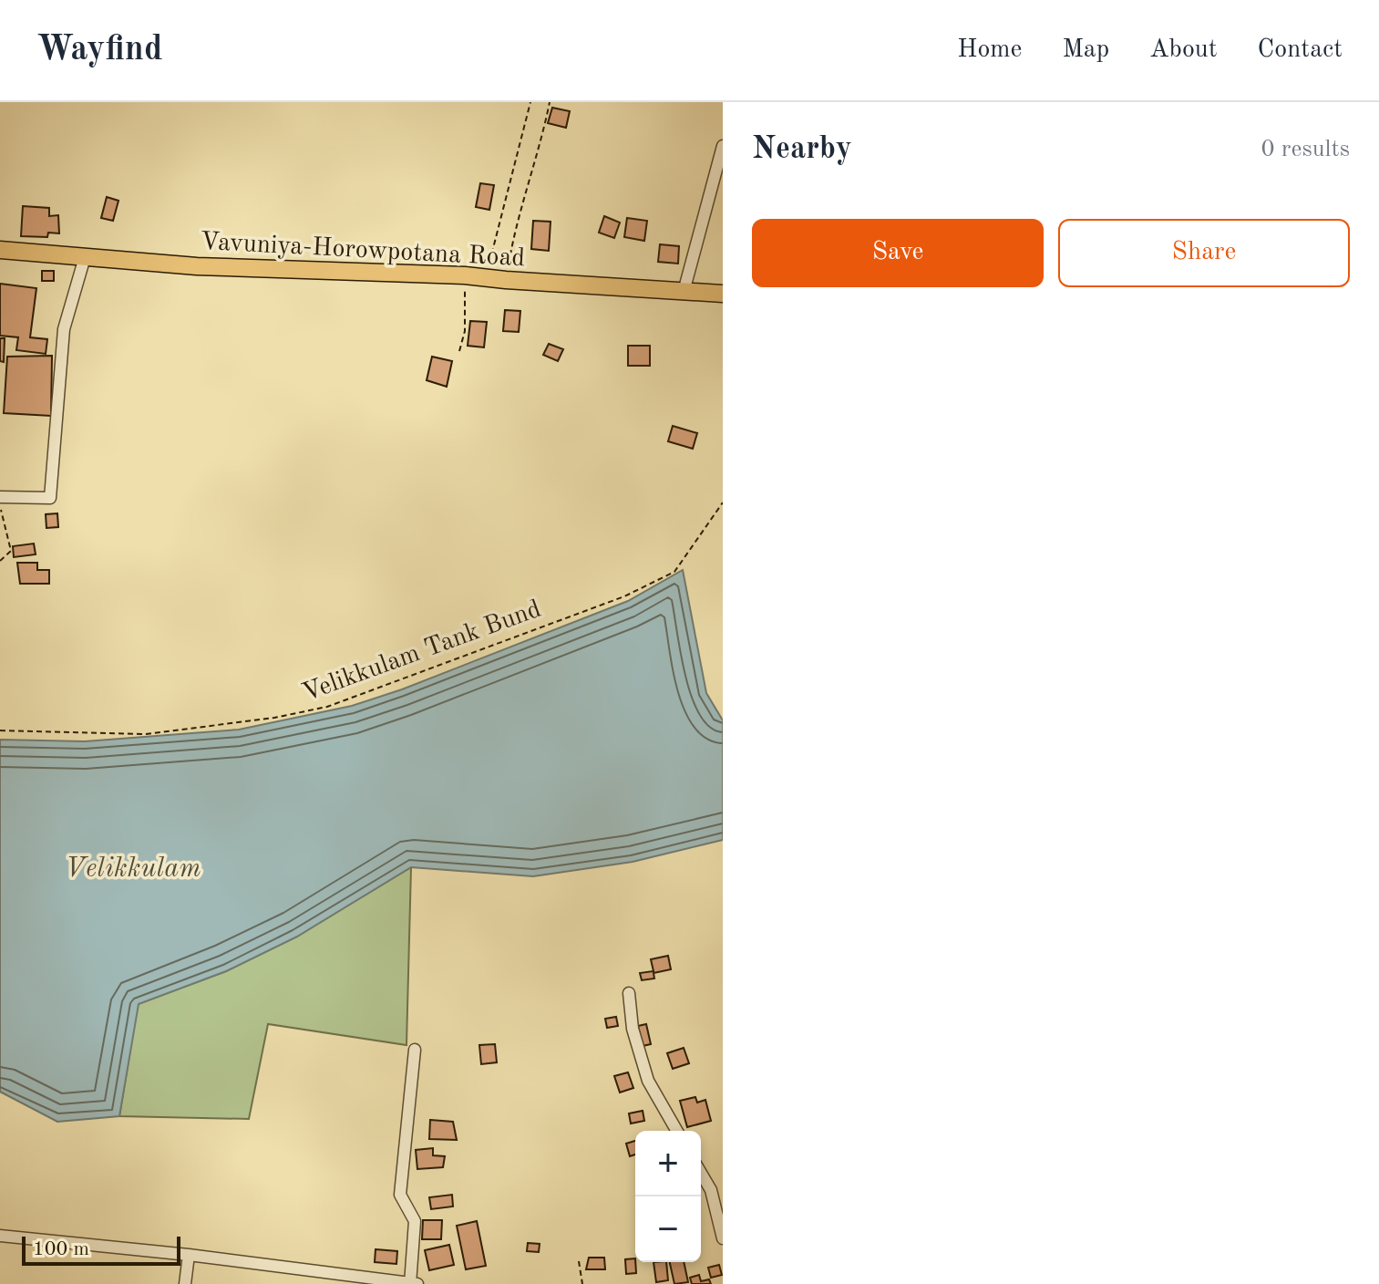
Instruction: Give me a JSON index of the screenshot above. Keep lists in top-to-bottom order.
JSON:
{
  "streets": {
    "highway": ["Vavuniya-Horowpotana Road"],
    "path": ["Velikkulam Tank Bund"]
  },
  "water": ["Velikkulam"],
  "scale_bar": "100 m",
  "page": {
    "header": "Wayfind",
    "nav": [
      "Home",
      "Map",
      "About",
      "Contact"
    ],
    "heading": ["Nearby", "0 results"],
    "buttons": ["Save", "Share"],
    "map_buttons": ["+", "−"],
    "scale": "100 m"
  }
}
